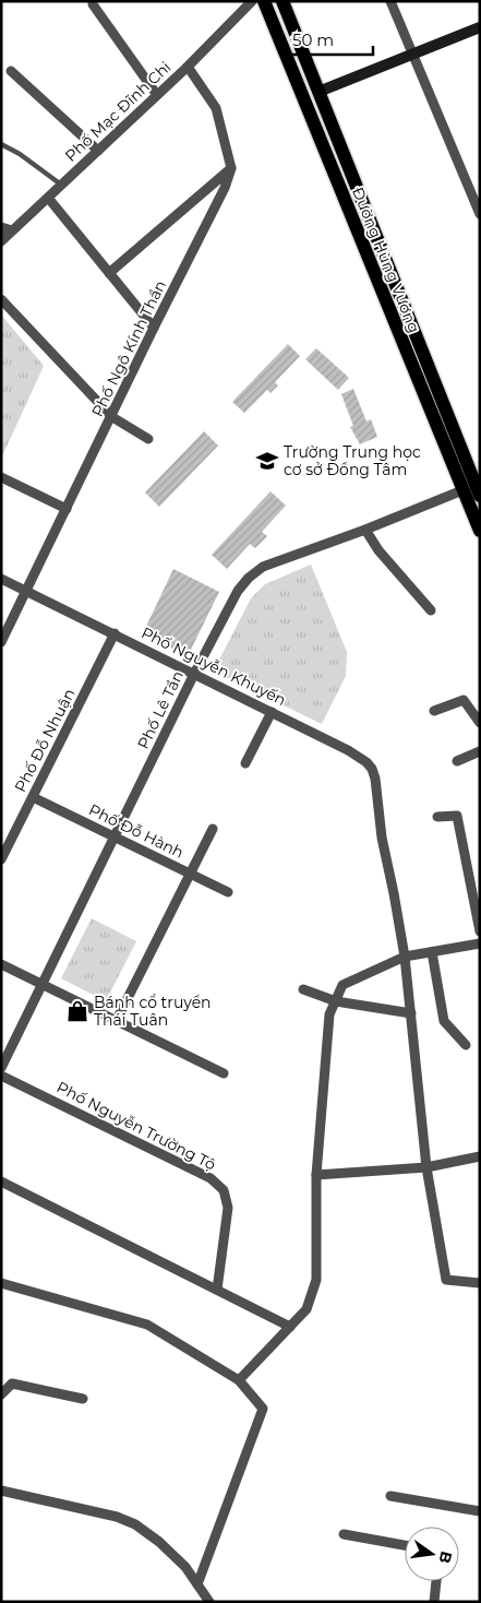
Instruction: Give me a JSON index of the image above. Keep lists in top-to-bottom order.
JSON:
{
  "streets": {
    "main road": ["Đường Hùng Vương"],
    "street": [
      "Phố Mạc Đĩnh Chi",
      "Phố Ngô Kính Thần",
      "Phố Nguyễn Khuyến",
      "Phố Lê Tần",
      "Phố Đỗ Nhuận",
      "Phố Đỗ Hành",
      "Phố Nguyễn Trường Tộ"
    ]
  },
  "crossings": [
    ["Đường Hùng Vương", "Phố Lê Tần"],
    ["Phố Ngô Kính Thần", "Phố Nguyễn Khuyến"],
    ["Phố Nguyễn Khuyến", "Phố Lê Tần"],
    ["Phố Nguyễn Khuyến", "Phố Đỗ Nhuận"],
    ["Phố Lê Tần", "Phố Đỗ Hành"],
    ["Phố Đỗ Nhuận", "Phố Đỗ Hành"]
  ],
  "places": {
    "school or university": ["Trường Trung học cơ sở Đồng Tâm"],
    "shop": ["Bánh cổ truyền Thái Tuân"]
  },
  "scale_bar": "50 m",
  "north": "right"
}
